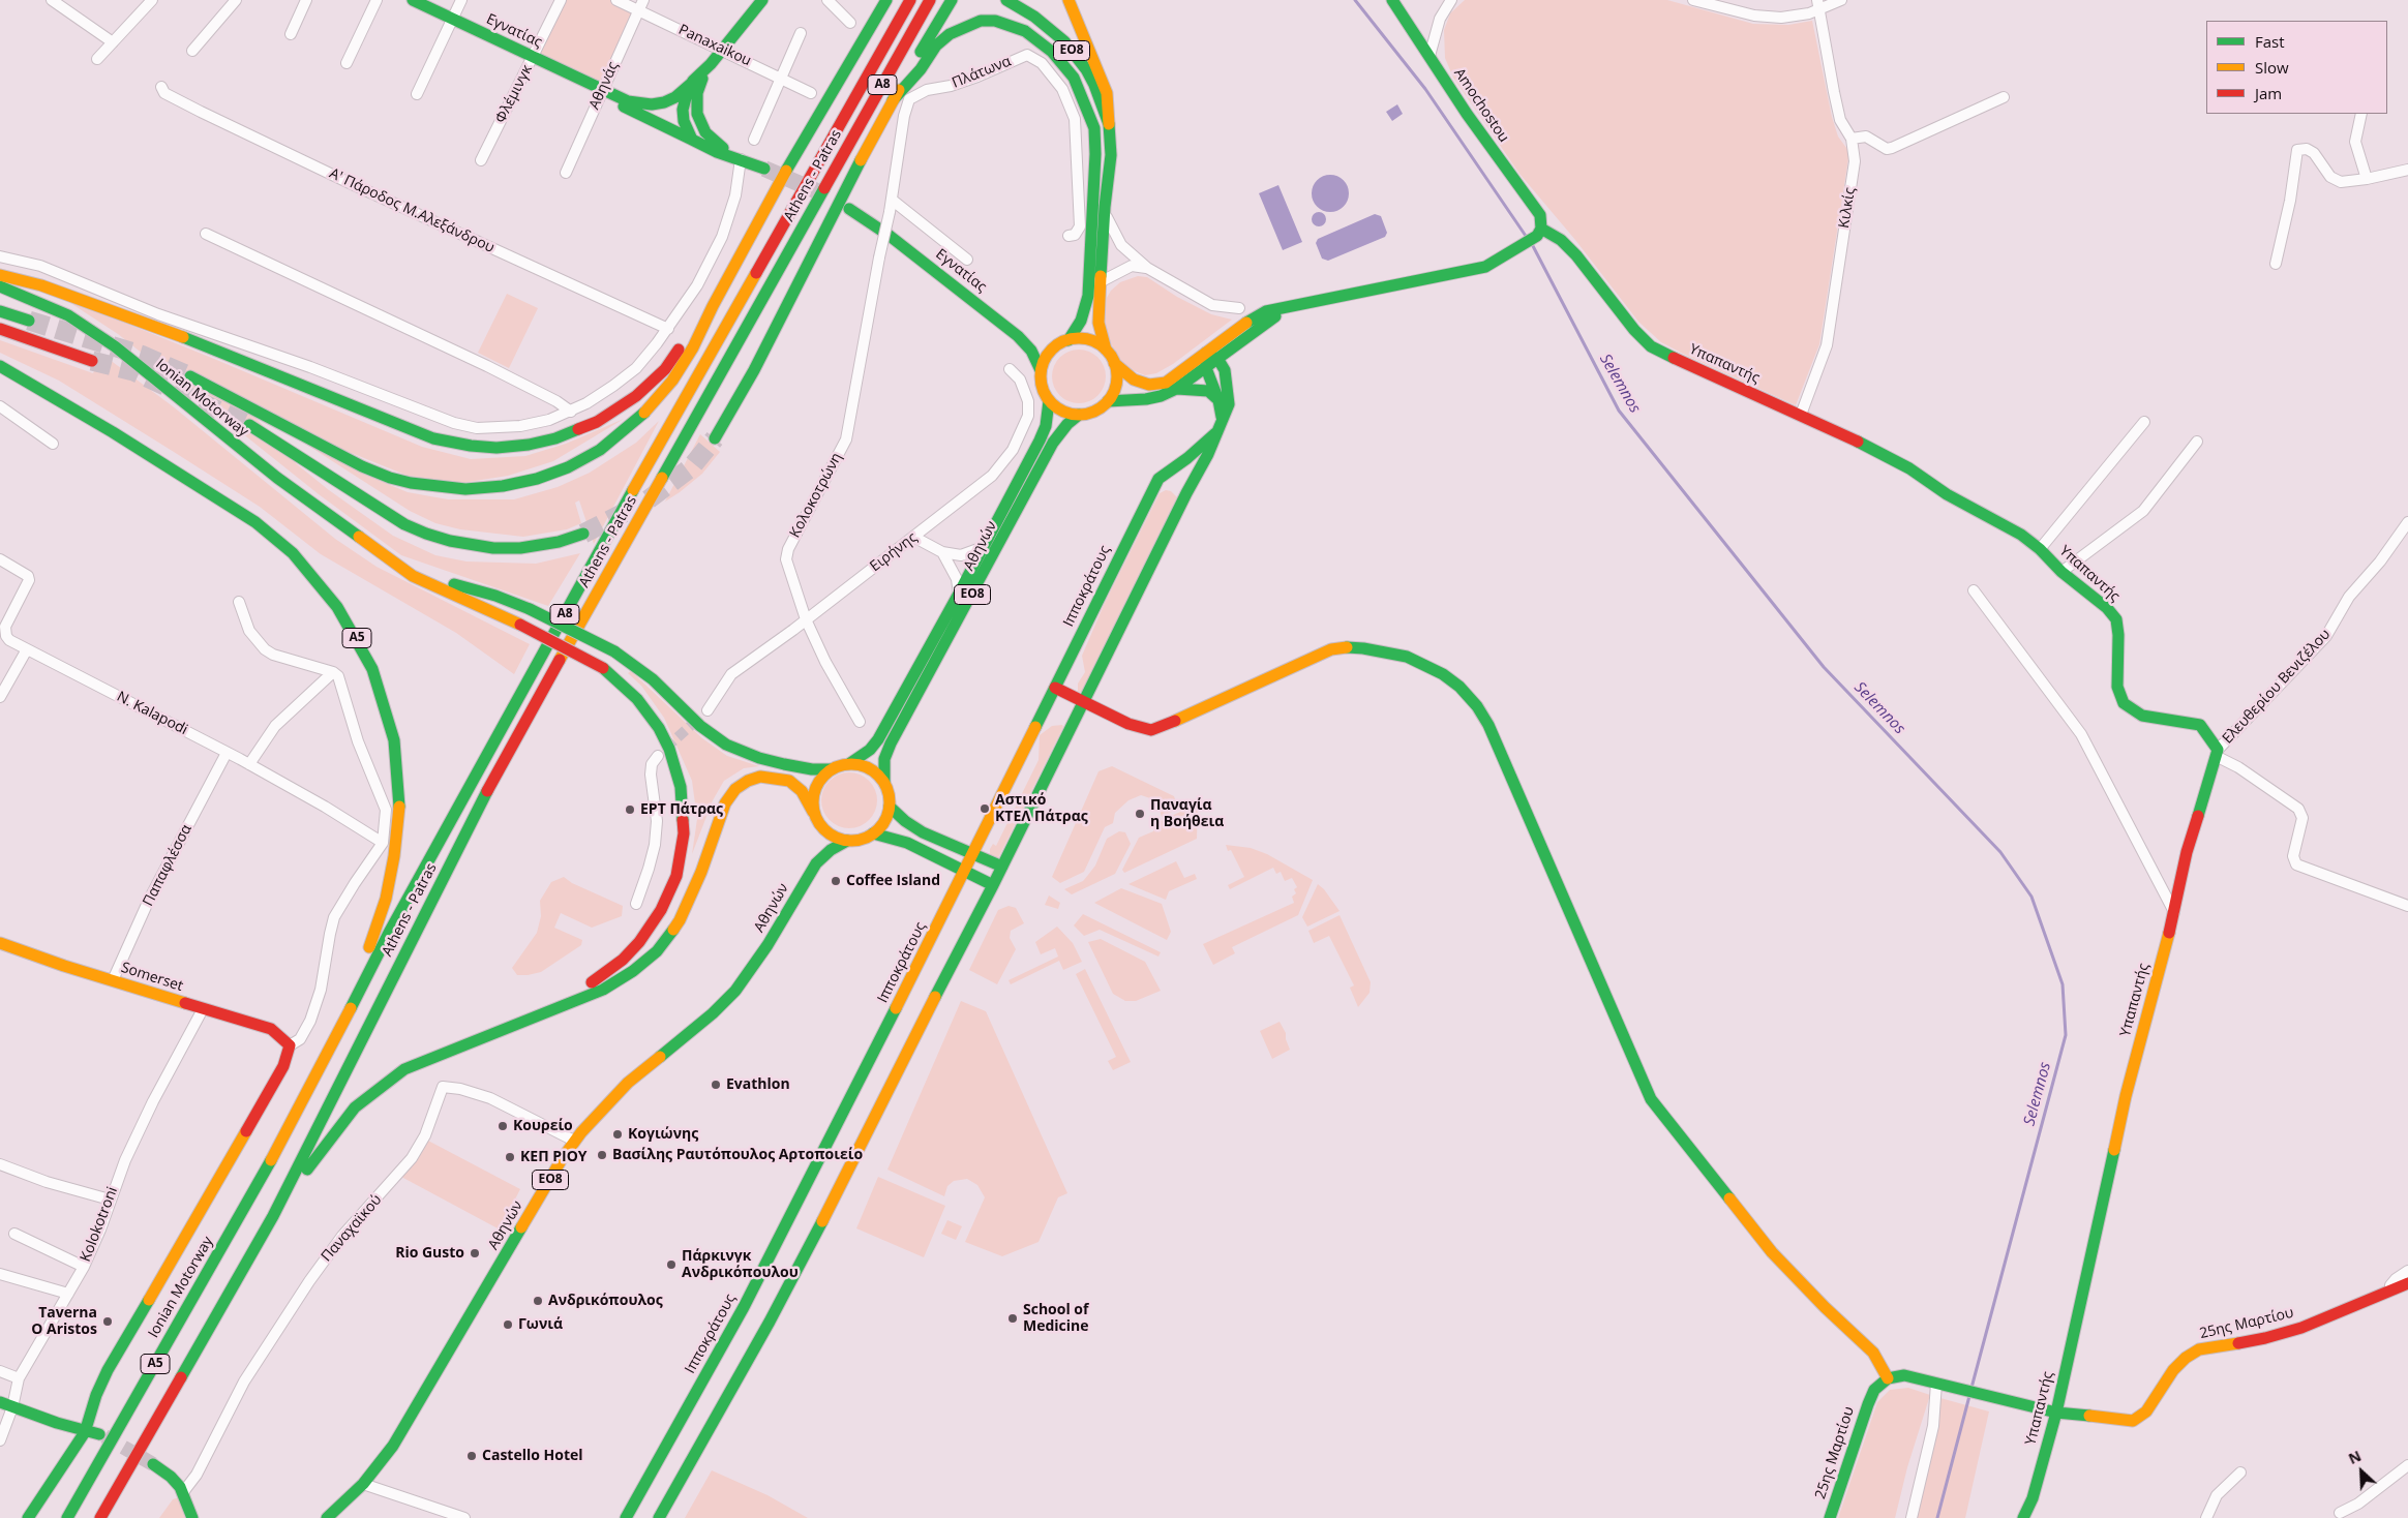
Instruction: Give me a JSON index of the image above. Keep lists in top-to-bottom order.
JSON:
{
  "streets": {
    "main road": [
      "Εγνατίας",
      "ΕΟ8",
      "Α8",
      "Amochostou",
      "Athens - Patras",
      "Υπαπαντής",
      "Ionian Motorway",
      "Αθηνών",
      "Ιπποκράτους",
      "Α5",
      "Somerset",
      "25ης Μαρτίου"
    ],
    "street": [
      "Panaxaikou",
      "Πλάτωνα",
      "Αθηνάς",
      "Φλέμινγκ",
      "Κιλκίς",
      "Α' Πάροδος Μ.Αλεξάνδρου",
      "Κολοκοτρώνη",
      "Ειρήνης",
      "Ελευθερίου Βενιζέλου",
      "N. Kalapodi",
      "Παπαφλέσσα",
      "Kolokotroni",
      "Παναχαϊκού"
    ]
  },
  "crossings": [
    ["Εγνατίας", "ΕΟ8"],
    ["Εγνατίας", "Αθηνάς"],
    ["Εγνατίας", "Φλέμινγκ"],
    ["Εγνατίας", "Αθηνών"],
    ["Panaxaikou", "Αθηνάς"],
    ["ΕΟ8", "Αθηνών"],
    ["Πλάτωνα", "Κολοκοτρώνη"],
    ["Amochostou", "Υπαπαντής"],
    ["Athens - Patras", "Ionian Motorway"],
    ["Athens - Patras", "Α5"],
    ["Κιλκίς", "Υπαπαντής"],
    ["Υπαπαντής", "Ελευθερίου Βενιζέλου"],
    ["Υπαπαντής", "25ης Μαρτίου"],
    ["Ionian Motorway", "Α5"],
    ["Κολοκοτρώνη", "Ειρήνης"],
    ["Αθηνών", "Παναχαϊκού"],
    ["N. Kalapodi", "Παπαφλέσσα"],
    ["Παπαφλέσσα", "Somerset"],
    ["Somerset", "Kolokotroni"]
  ],
  "water": ["Selemnos"],
  "places": [
    "Αστικό ΚΤΕΛ Πάτρας",
    "ΕΡΤ Πάτρας",
    "Παναγία η Βοήθεια",
    "Coffee Island",
    "Evathlon",
    "Κουρείο",
    "Κογιώνης",
    "Βασίλης Ραυτόπουλος Αρτοποιείο",
    "ΚΕΠ ΡΙΟΥ",
    "Rio Gusto",
    "Πάρκινγκ Ανδρικόπουλου",
    "Ανδρικόπουλος",
    "School of Medicine",
    "Taverna O Aristos",
    "Γωνιά",
    "Castello Hotel"
  ],
  "legend": ["Fast", "Slow", "Jam"],
  "north": "top left"
}
